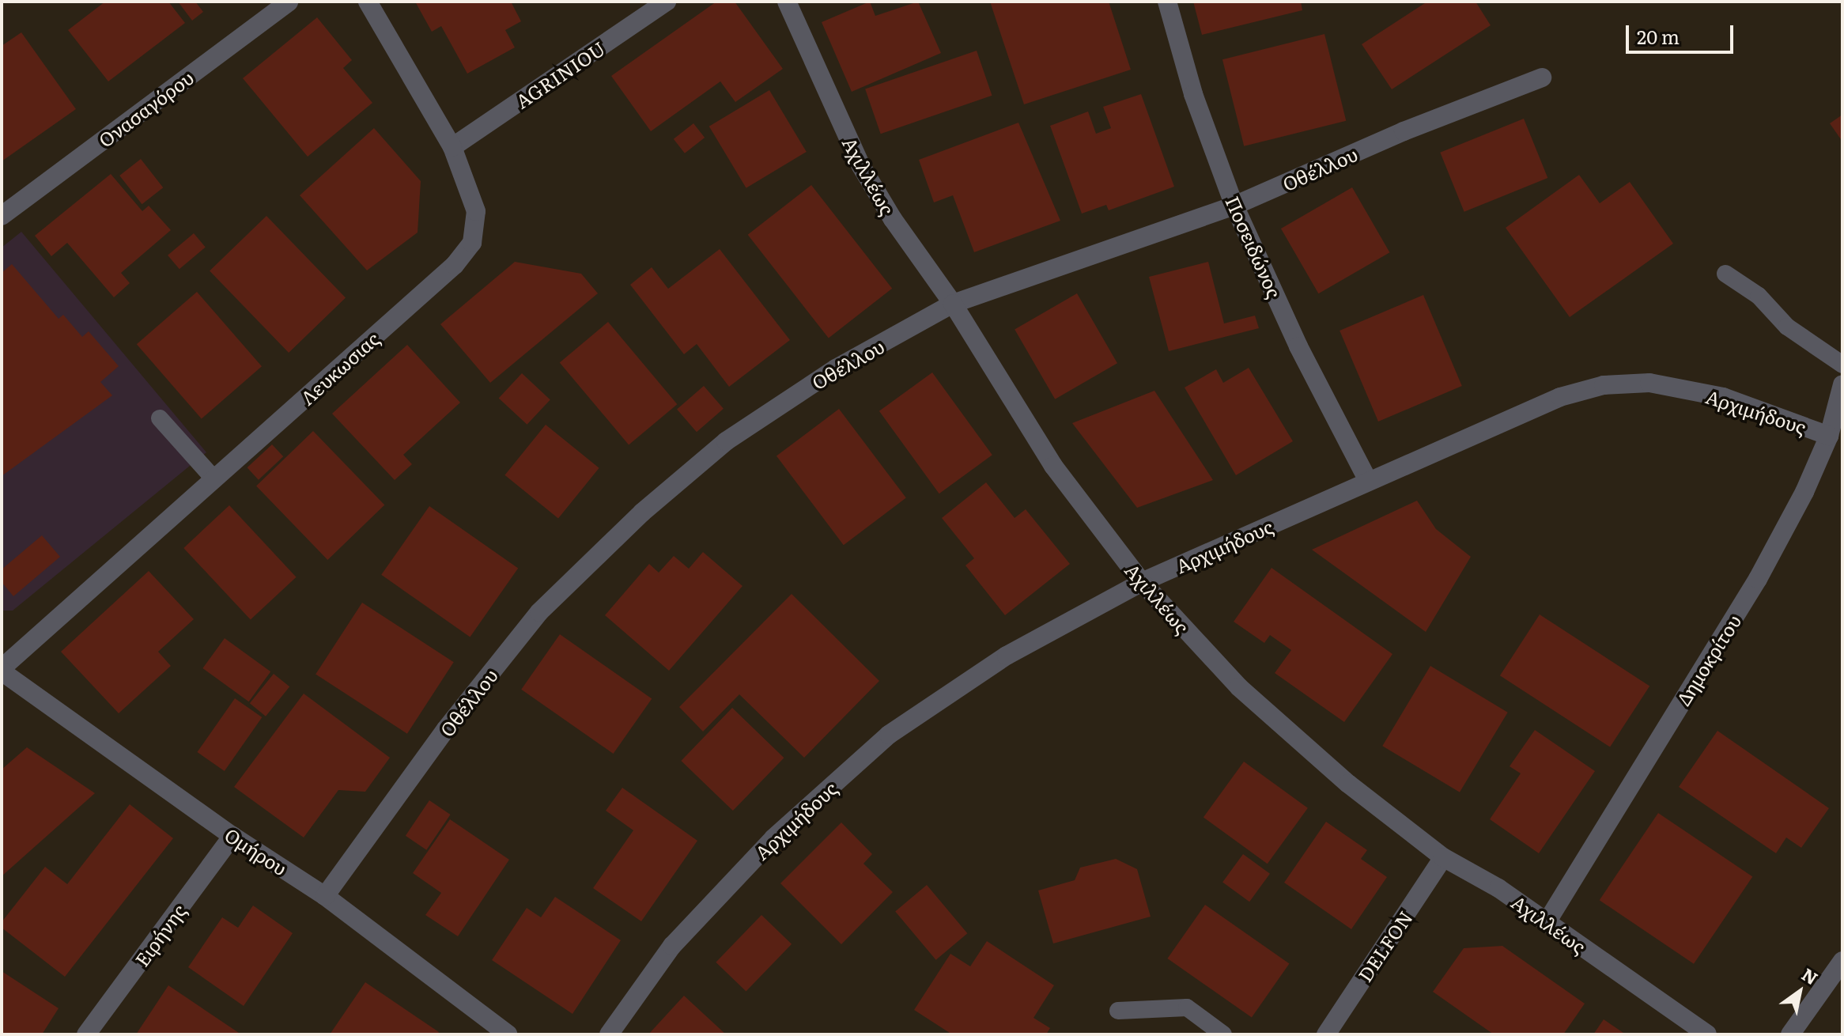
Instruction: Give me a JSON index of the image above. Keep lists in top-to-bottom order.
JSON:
{
  "streets": {
    "street": [
      "AGRINIOU",
      "Ονασαγόρου",
      "Οθέλλου",
      "Αχιλλέως",
      "Ποσειδώνος",
      "Λευκωσιας",
      "Αρχιμήδους",
      "Δημοκρίτου",
      "Ομήρου",
      "Ειρήνης",
      "DELFON"
    ]
  },
  "crossings": [
    ["AGRINIOU", "Λευκωσιας"],
    ["Οθέλλου", "Αχιλλέως"],
    ["Οθέλλου", "Ποσειδώνος"],
    ["Οθέλλου", "Ομήρου"],
    ["Αχιλλέως", "Αρχιμήδους"],
    ["Αχιλλέως", "Δημοκρίτου"],
    ["Αχιλλέως", "DELFON"],
    ["Ποσειδώνος", "Αρχιμήδους"],
    ["Λευκωσιας", "Ομήρου"],
    ["Αρχιμήδους", "Δημοκρίτου"],
    ["Ομήρου", "Ειρήνης"]
  ],
  "scale_bar": "20 m",
  "north": "top right"
}
